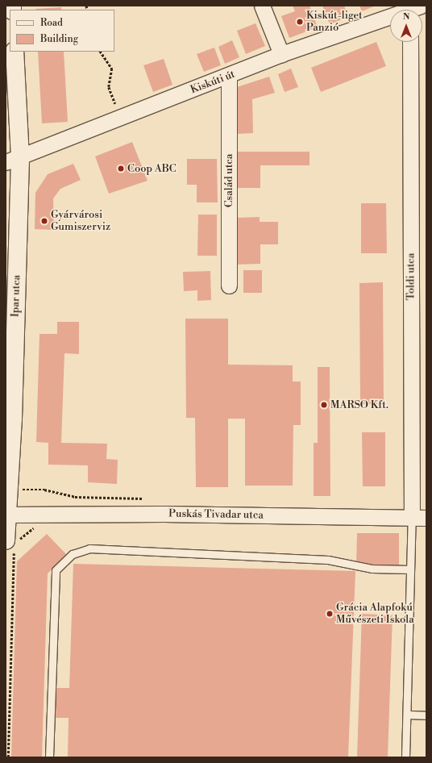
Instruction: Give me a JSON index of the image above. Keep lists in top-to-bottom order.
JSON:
{
  "streets": {
    "street": [
      "Kiskúti út",
      "Család utca",
      "Toldi utca",
      "Ipar utca",
      "Puskás Tivadar utca"
    ]
  },
  "crossings": [
    ["Kiskúti út", "Család utca"],
    ["Kiskúti út", "Ipar utca"],
    ["Toldi utca", "Puskás Tivadar utca"],
    ["Ipar utca", "Puskás Tivadar utca"]
  ],
  "places": [
    "Kiskút-liget Panzió",
    "Coop ABC",
    "Gyárvárosi Gumiszerviz",
    "MARSO Kft.",
    "Grácia Alapfokú Művészeti Iskola"
  ],
  "legend": ["Road", "Building"],
  "north": "top"
}
